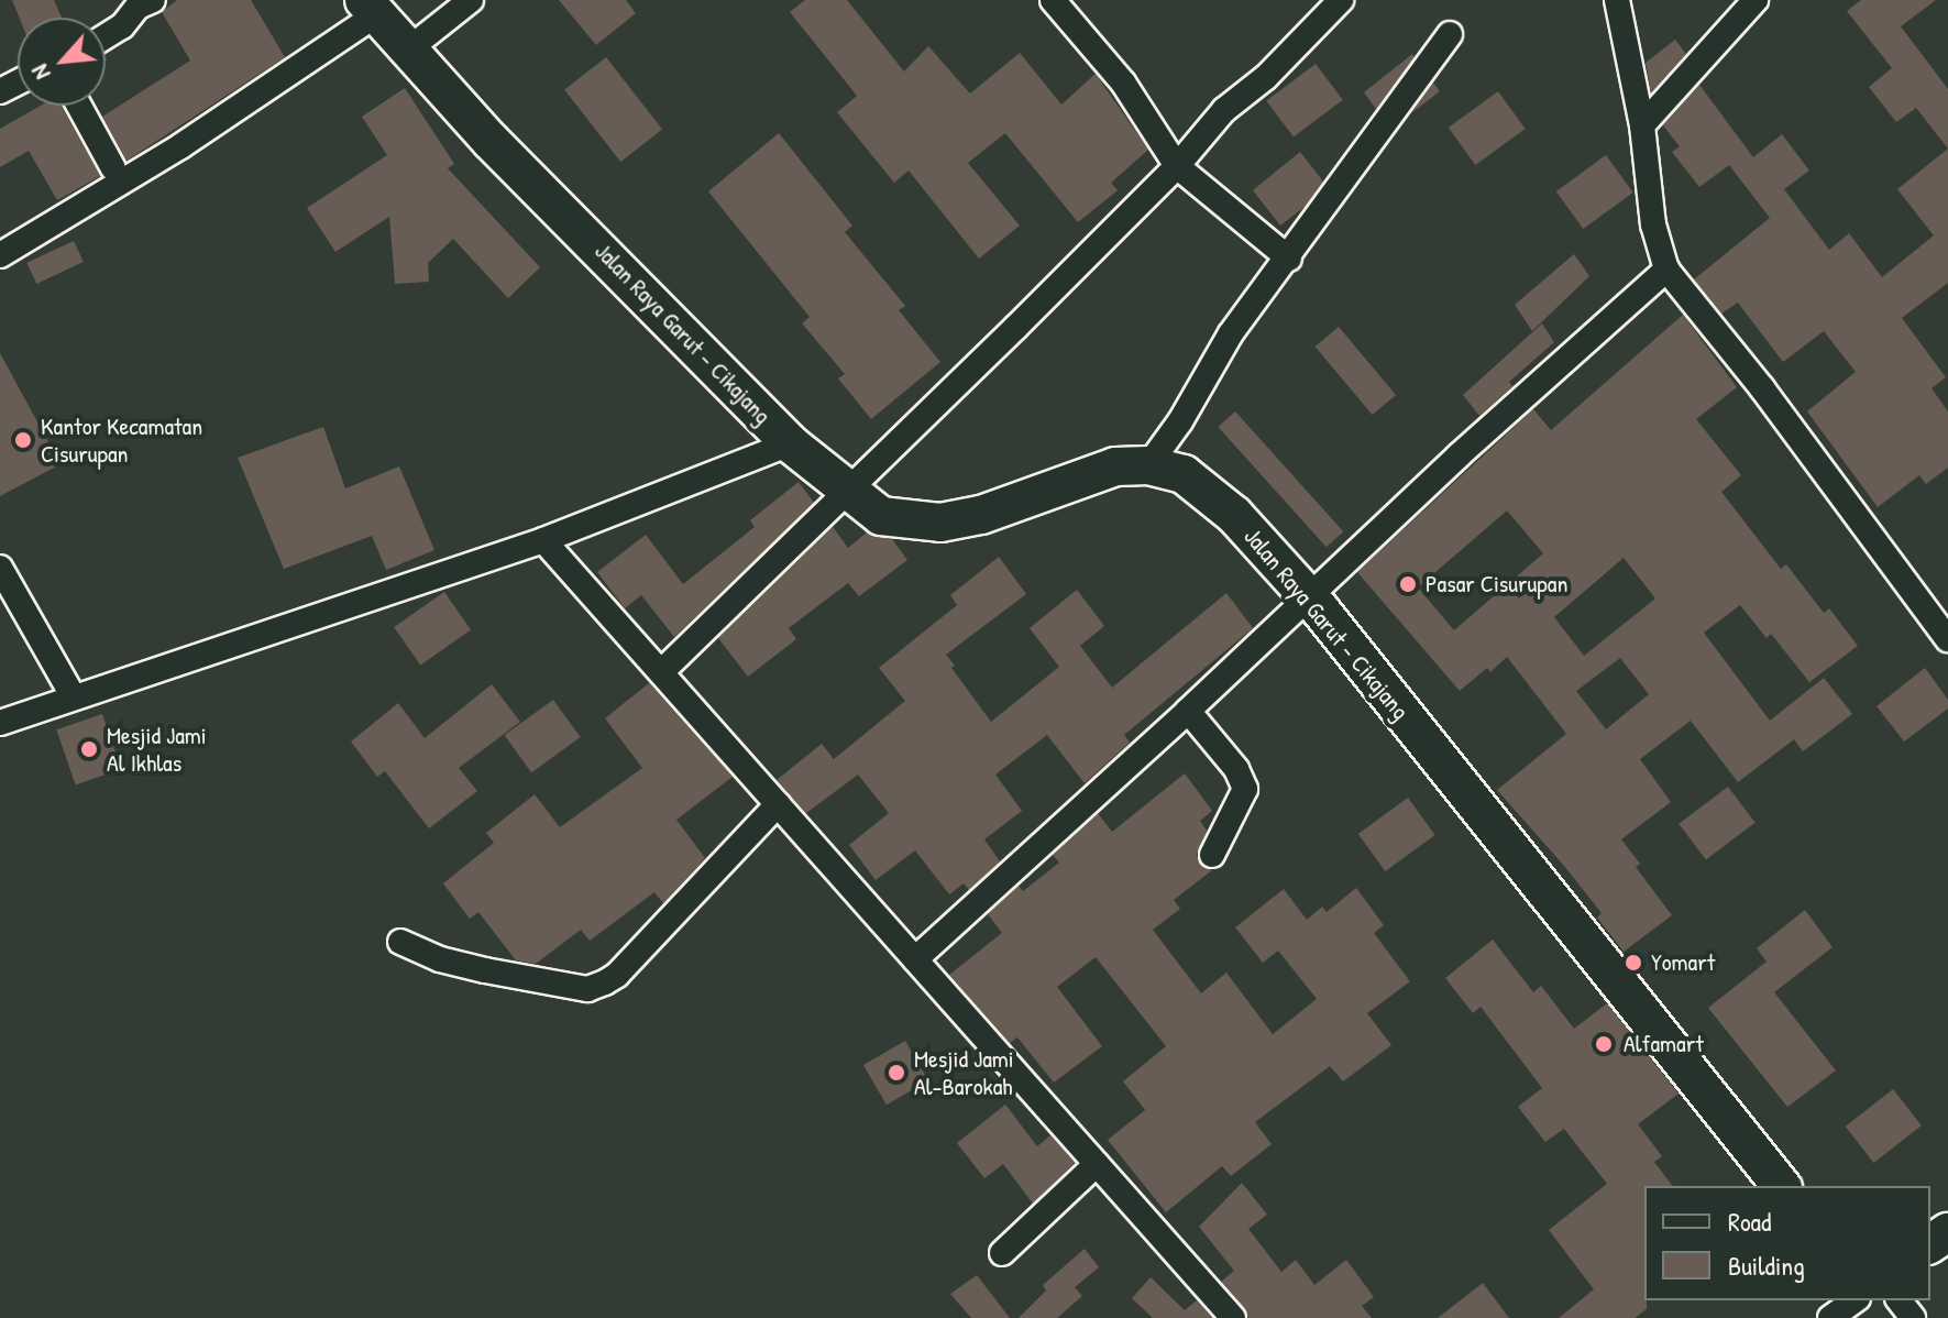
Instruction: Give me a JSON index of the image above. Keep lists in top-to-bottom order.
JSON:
{
  "streets": {
    "main road": ["Jalan Raya Garut - Cikajang"]
  },
  "places": [
    "Kantor Kecamatan Cisurupan",
    "Pasar Cisurupan",
    "Mesjid Jami Al Ikhlas",
    "Yomart",
    "Alfamart",
    "Mesjid Jami Al-Barokah"
  ],
  "legend": ["Road", "Building"],
  "north": "bottom left"
}
